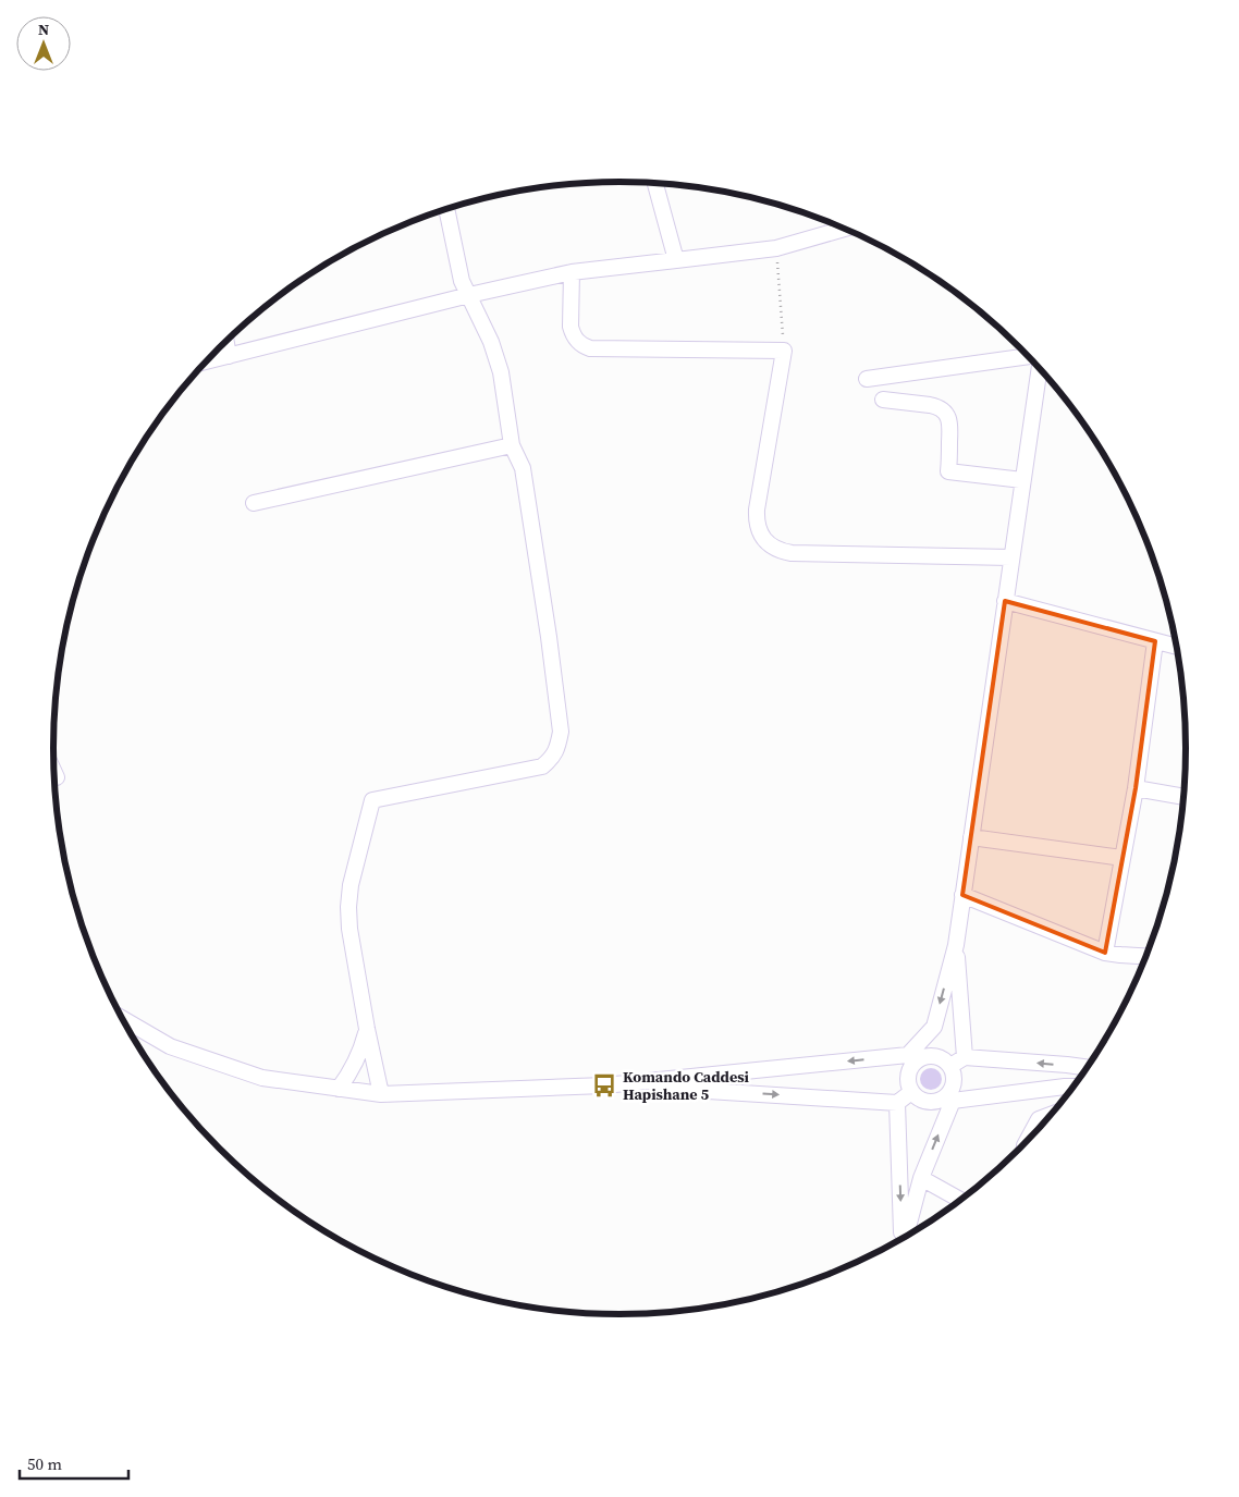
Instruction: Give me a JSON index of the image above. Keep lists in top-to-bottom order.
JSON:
{
  "places": {
    "bus stop": ["Komando Caddesi Hapishane 5"]
  },
  "scale_bar": "50 m",
  "north": "top"
}
